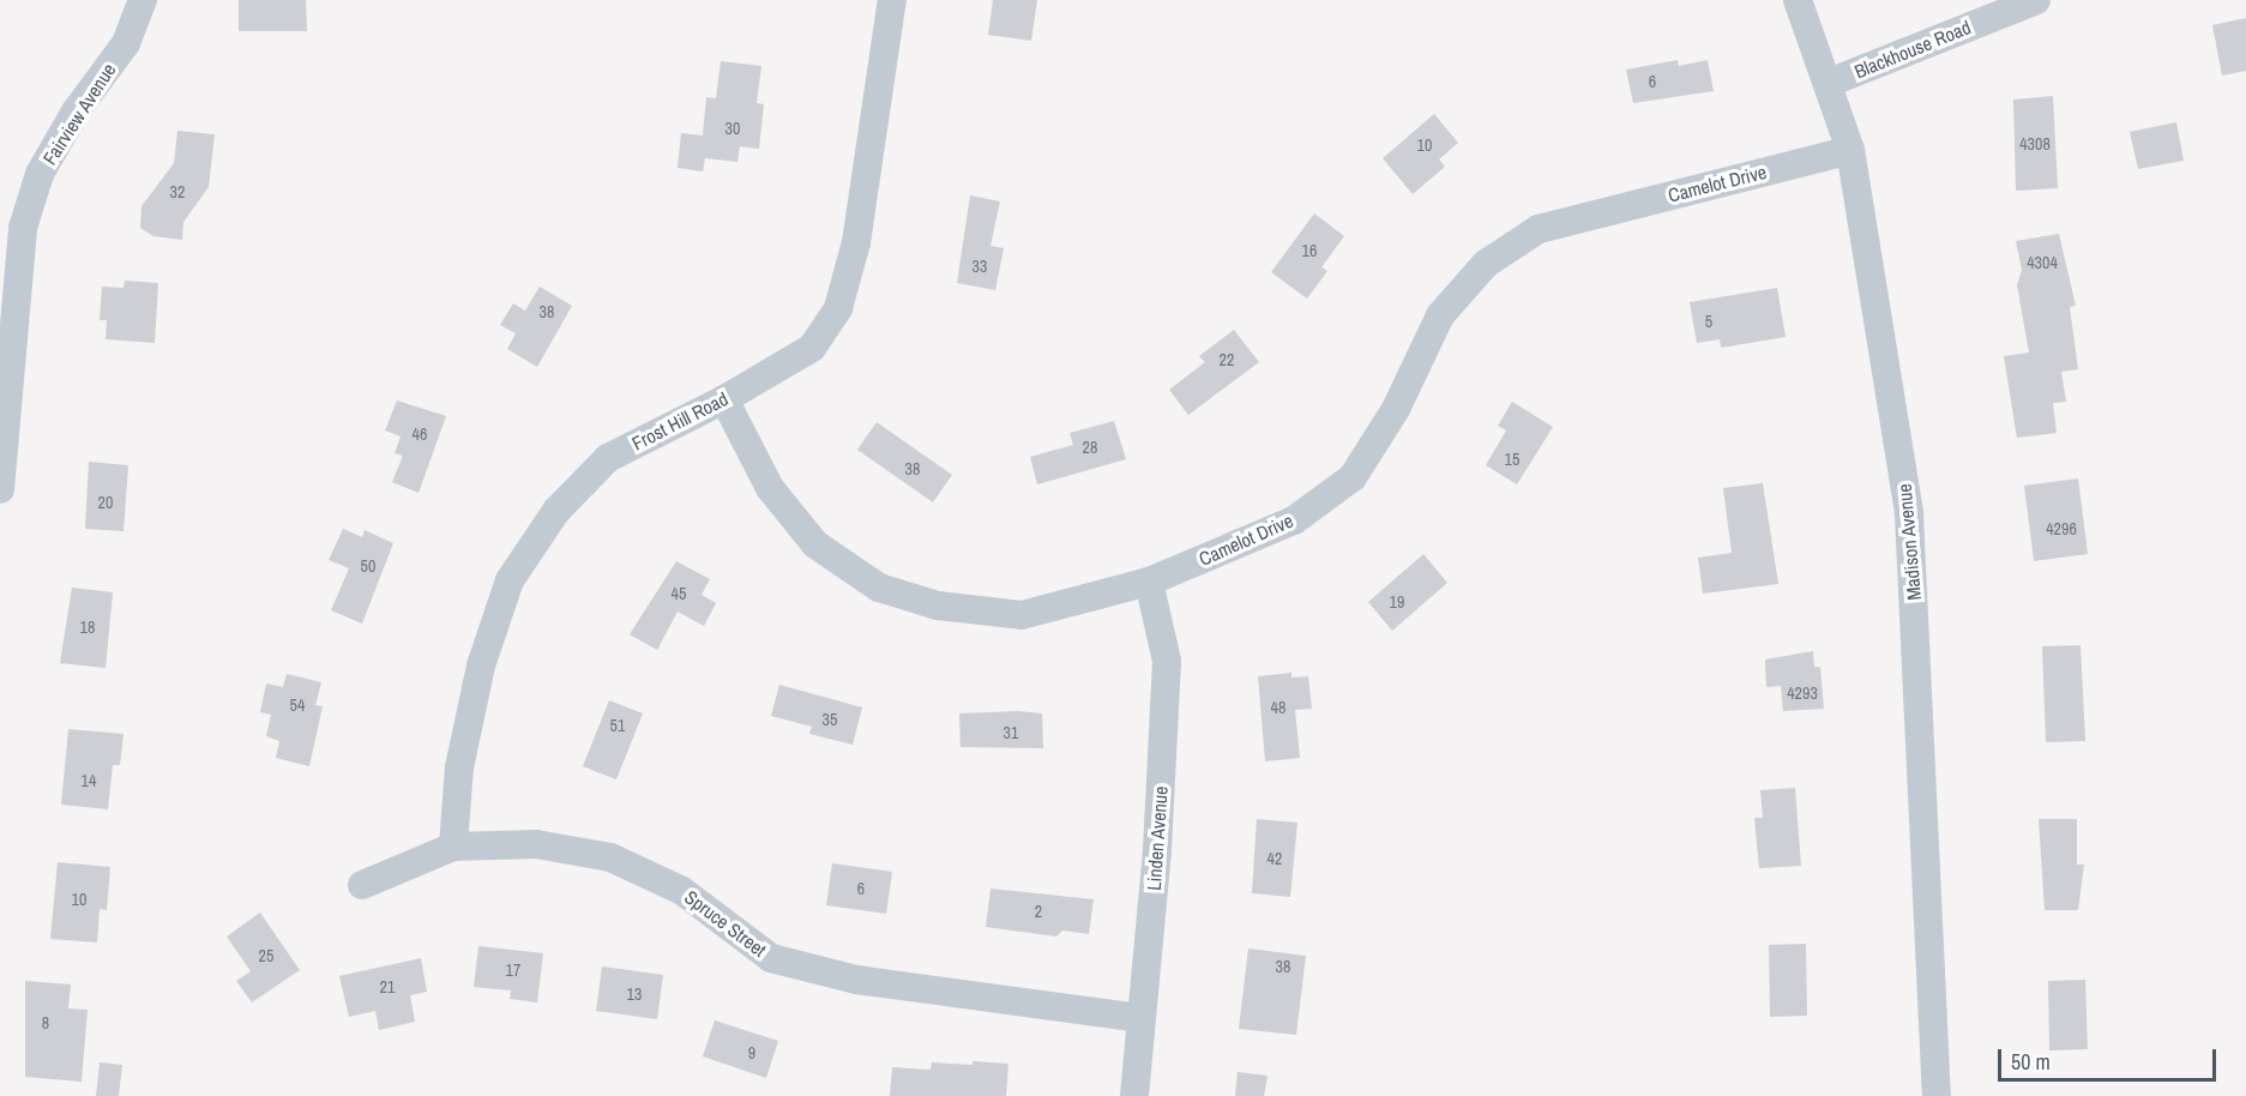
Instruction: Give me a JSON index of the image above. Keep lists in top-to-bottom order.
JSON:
{
  "streets": {
    "street": [
      "Blackhouse Road",
      "Fairview Avenue",
      "Camelot Drive",
      "Frost Hill Road",
      "Madison Avenue",
      "Linden Avenue",
      "Spruce Street"
    ]
  },
  "crossings": [
    ["Blackhouse Road", "Madison Avenue"],
    ["Camelot Drive", "Frost Hill Road"],
    ["Camelot Drive", "Madison Avenue"],
    ["Camelot Drive", "Linden Avenue"],
    ["Frost Hill Road", "Spruce Street"],
    ["Linden Avenue", "Spruce Street"]
  ],
  "house_numbers": [
    "6",
    "30",
    "4308",
    "10",
    "32",
    "16",
    "4304",
    "33",
    "38",
    "5",
    "22",
    "46",
    "28",
    "15",
    "38",
    "20",
    "4296",
    "50",
    "45",
    "19",
    "18",
    "4293",
    "54",
    "48",
    "35",
    "51",
    "31",
    "14",
    "42",
    "6",
    "10",
    "2",
    "25",
    "38",
    "17",
    "21",
    "13",
    "8",
    "9"
  ],
  "scale_bar": "50 m"
}
